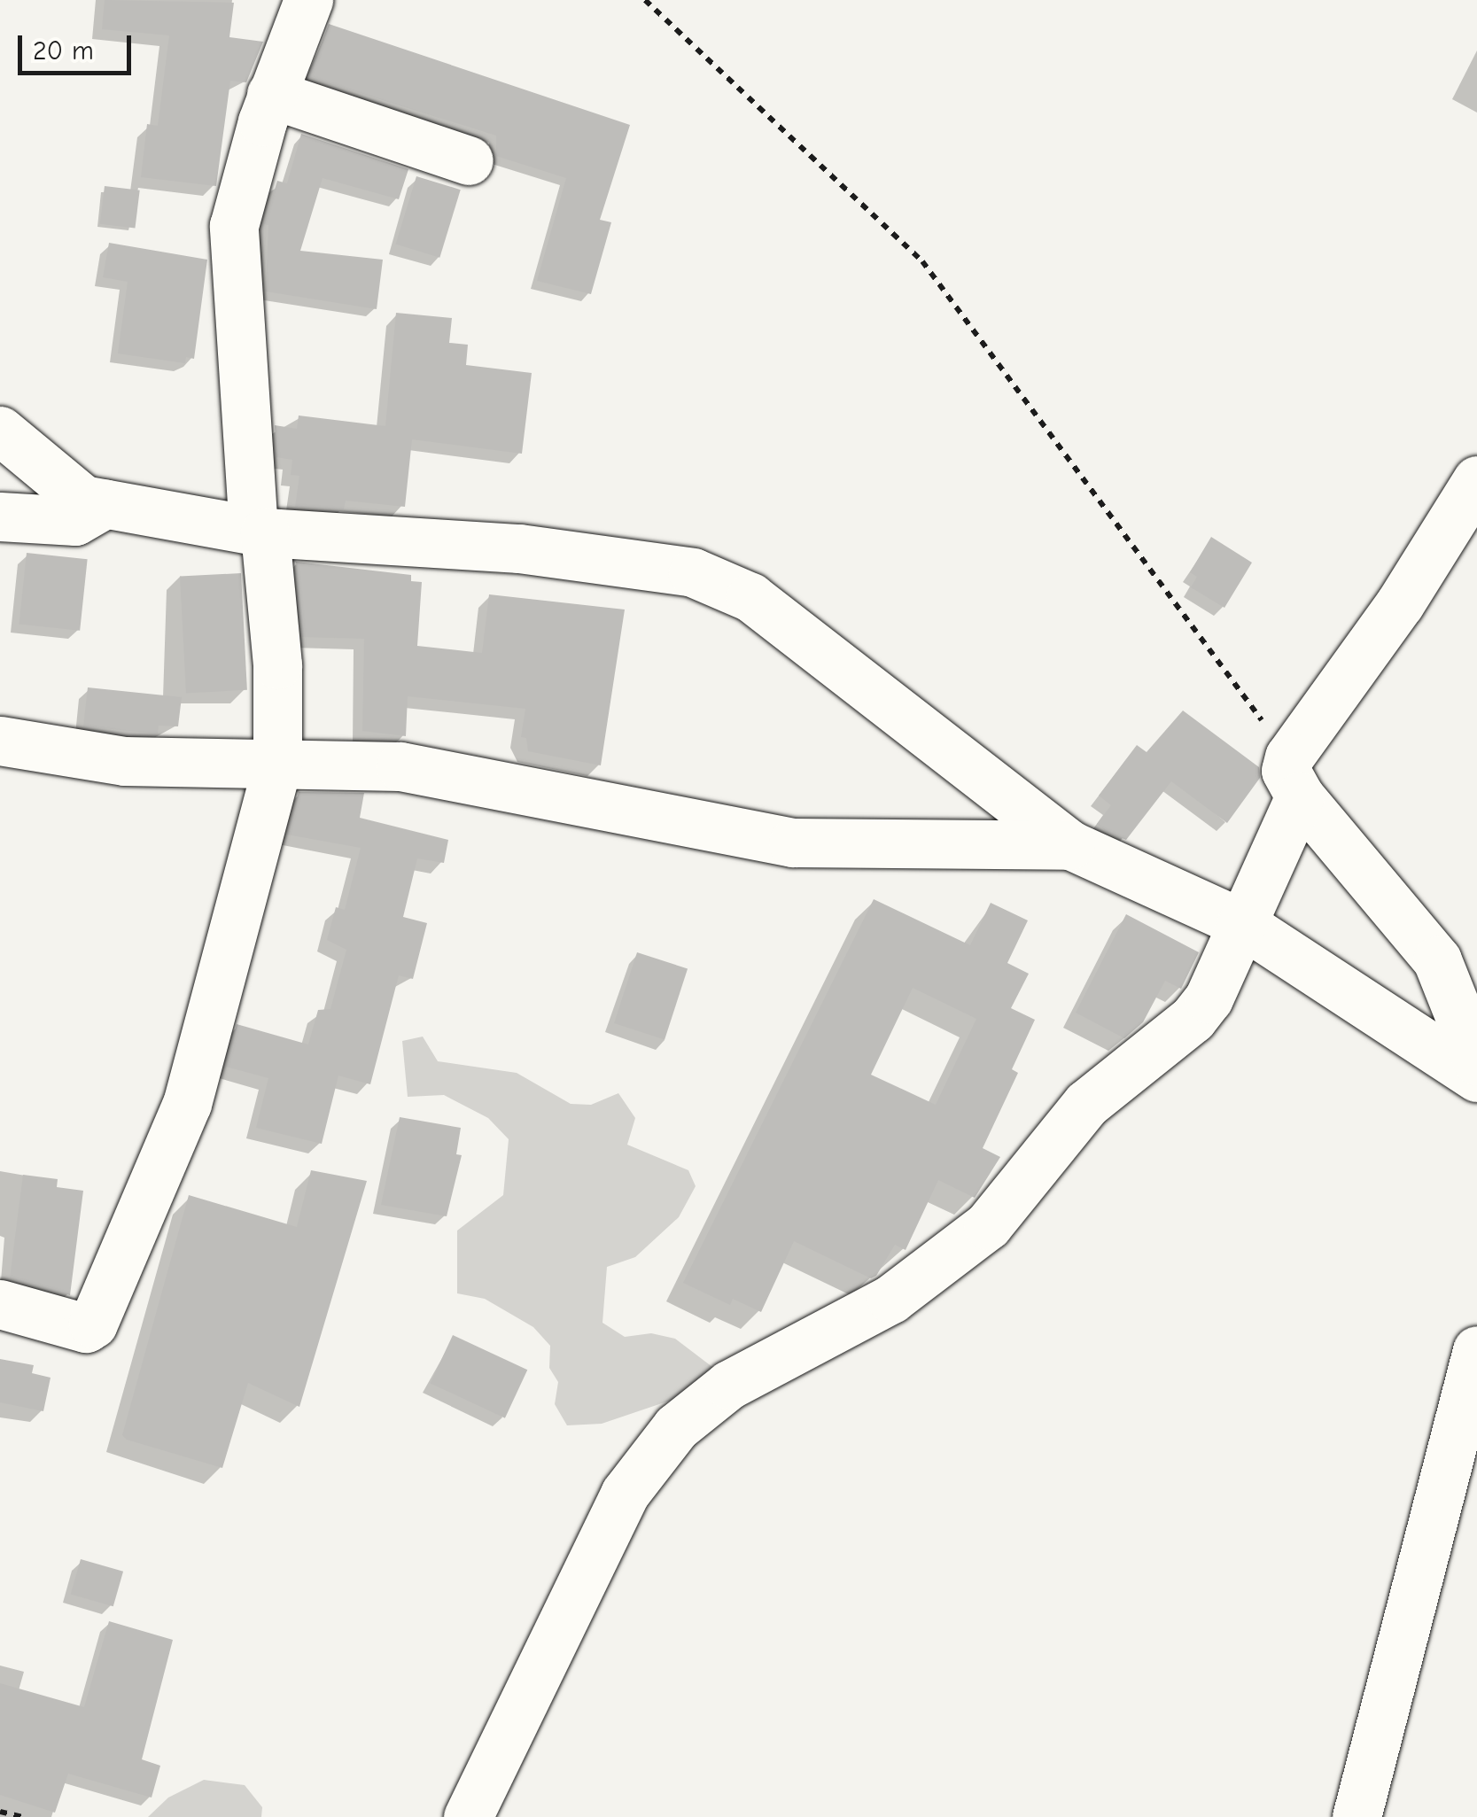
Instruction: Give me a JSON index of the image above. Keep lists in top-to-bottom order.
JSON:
{
  "scale_bar": "20 m"
}
